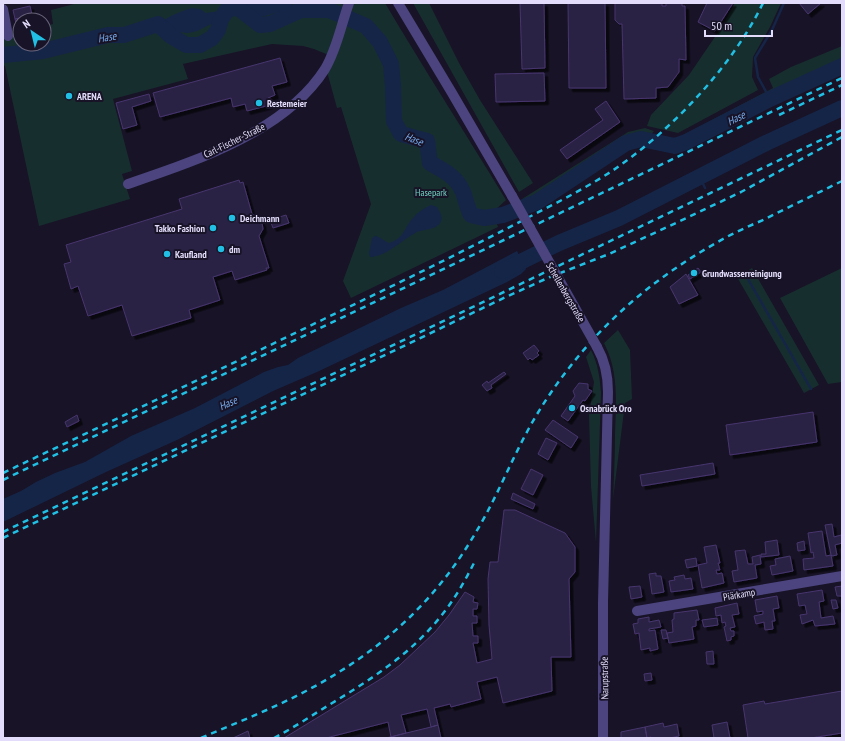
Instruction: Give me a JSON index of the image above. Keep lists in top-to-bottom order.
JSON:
{
  "streets": {
    "street": [
      "Carl-Fischer-Straße",
      "Schellenbergstraße",
      "Piärkamp",
      "Narupstraße"
    ]
  },
  "crossings": [
    ["Schellenbergstraße", "Narupstraße"]
  ],
  "water": ["Hase"],
  "parks": ["Hasepark"],
  "places": [
    "ARENA",
    "Restemeier",
    "Deichmann",
    "Takko Fashion",
    "dm",
    "Kaufland",
    "Grundwasserreinigung",
    "Osnabrück Oro"
  ],
  "scale_bar": "50 m",
  "north": "top left"
}
